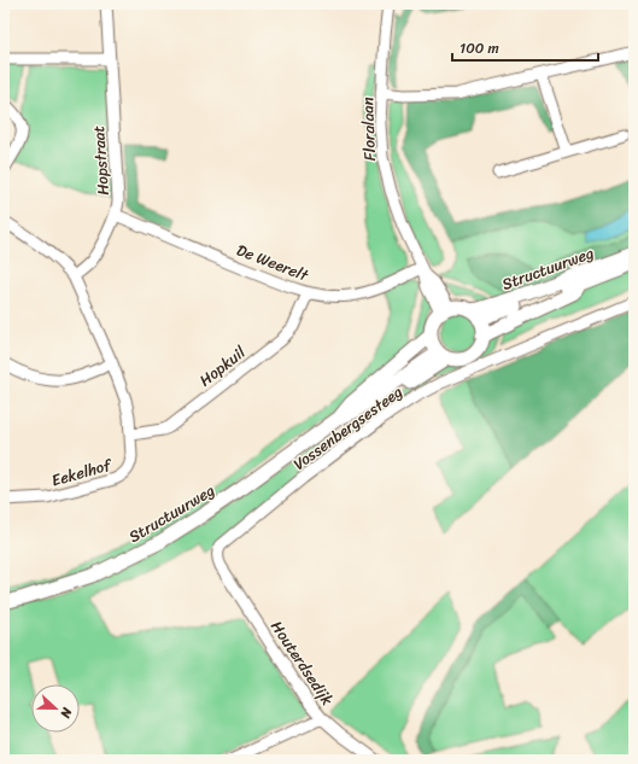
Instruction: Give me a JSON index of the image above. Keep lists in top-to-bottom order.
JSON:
{
  "streets": {
    "main road": ["Structuurweg"],
    "street": [
      "Floralaan",
      "Hopstraat",
      "De Weerelt",
      "Hopkuil",
      "Vossenbergsesteeg",
      "Eekelhof",
      "Houterdsedijk"
    ]
  },
  "crossings": [
    ["Floralaan", "De Weerelt"],
    ["Floralaan", "Structuurweg"],
    ["Hopstraat", "De Weerelt"],
    ["De Weerelt", "Hopkuil"],
    ["Hopkuil", "Eekelhof"],
    ["Vossenbergsesteeg", "Houterdsedijk"]
  ],
  "scale_bar": "100 m",
  "north": "right"
}
